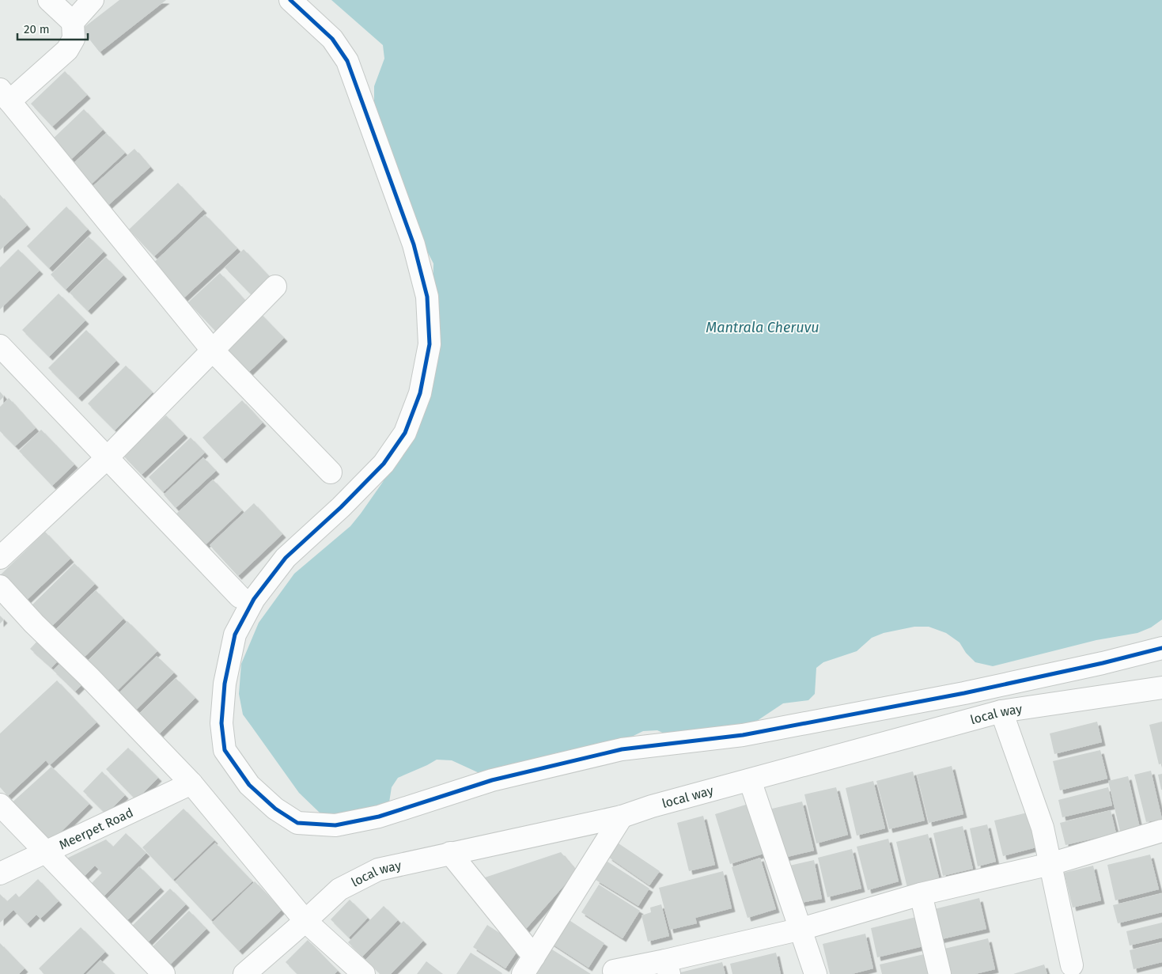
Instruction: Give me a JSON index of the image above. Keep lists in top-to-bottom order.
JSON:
{
  "streets": {
    "street": ["local way", "Meerpet Road"]
  },
  "water": ["Mantrala Cheruvu"],
  "scale_bar": "20 m"
}
